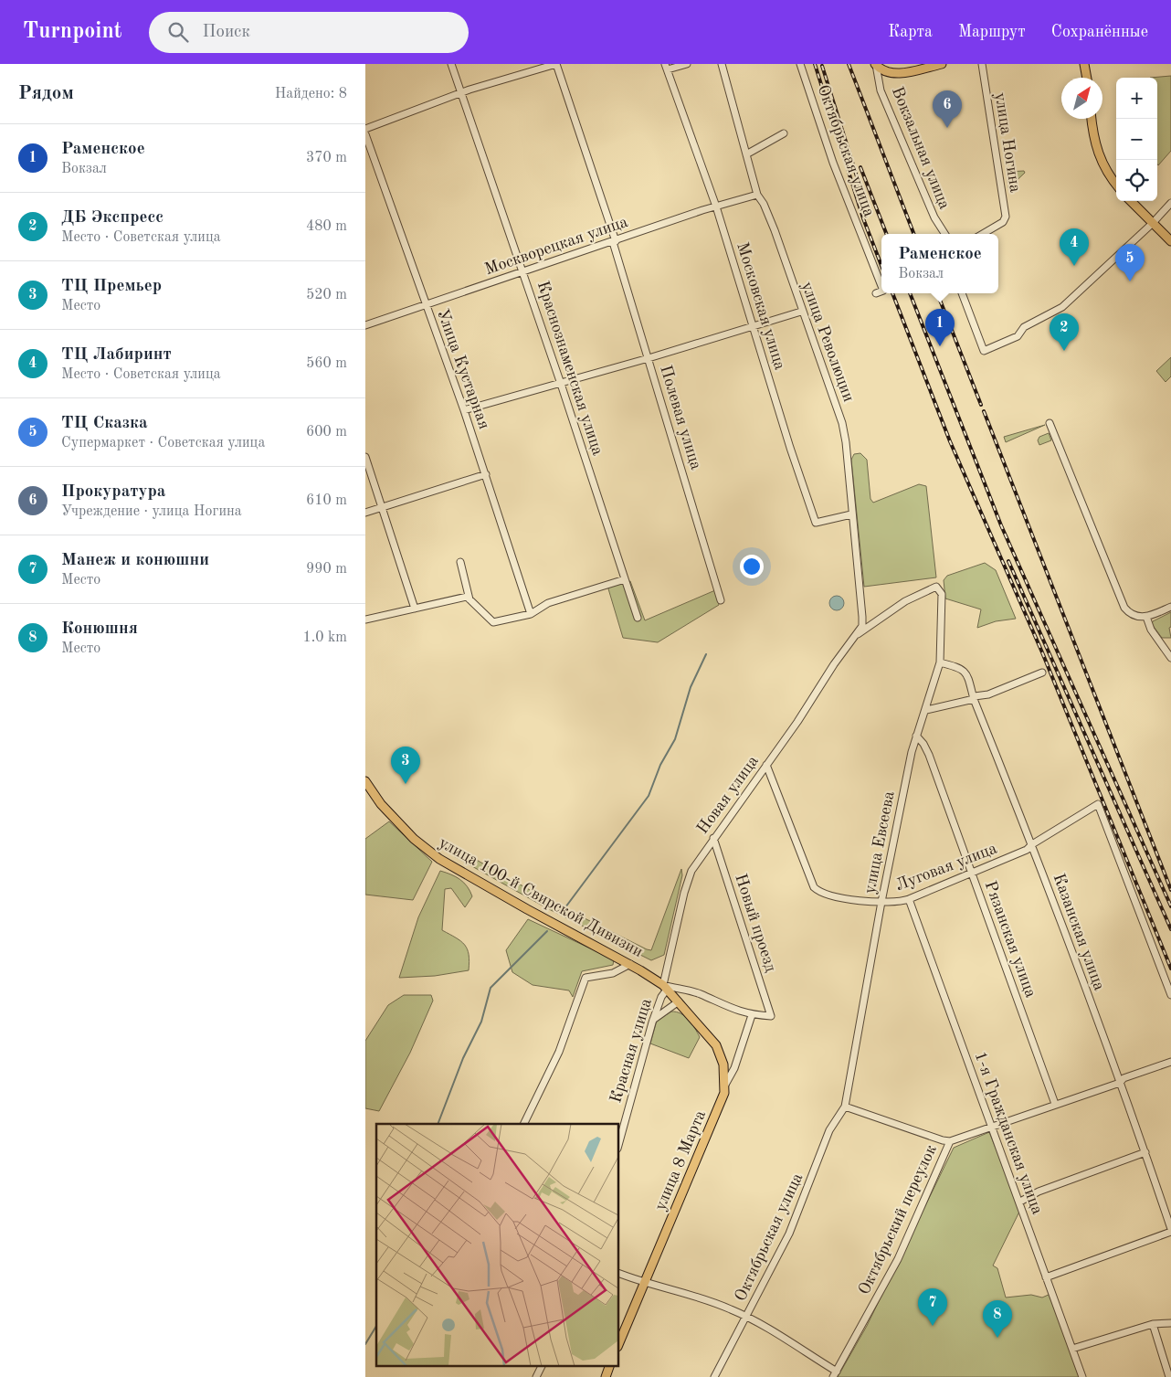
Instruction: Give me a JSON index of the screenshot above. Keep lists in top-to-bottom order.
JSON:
{
  "streets": {
    "main road": ["улица 100-й Свирской Дивизии", "улица 8 Марта"],
    "street": [
      "улица Ногина",
      "Вокзальная улица",
      "Октябрьская улица",
      "Москворецкая улица",
      "Московская улица",
      "улица Революции",
      "Краснознаменская улица",
      "Улица Кустарная",
      "Полевая улица",
      "Новая улица",
      "улица Евсеева",
      "Луговая улица",
      "Новый проезд",
      "Казанская улица",
      "Рязанская улица",
      "Красная улица",
      "1-я Гражданская улица",
      "Октябрьский переулок"
    ]
  },
  "crossings": [
    ["Октябрьская улица", "улица Евсеева"],
    ["Москворецкая улица", "Московская улица"],
    ["Москворецкая улица", "улица Революции"],
    ["Москворецкая улица", "Краснознаменская улица"],
    ["Москворецкая улица", "Улица Кустарная"],
    ["Москворецкая улица", "Полевая улица"],
    ["Московская улица", "улица Революции"],
    ["улица Революции", "Новая улица"],
    ["улица Революции", "улица Евсеева"],
    ["Новая улица", "улица Евсеева"],
    ["Новая улица", "Луговая улица"],
    ["Новая улица", "улица 100-й Свирской Дивизии"],
    ["Новая улица", "Новый проезд"],
    ["Новая улица", "Красная улица"],
    ["Новая улица", "улица 8 Марта"],
    ["улица Евсеева", "Луговая улица"],
    ["улица Евсеева", "Казанская улица"],
    ["улица Евсеева", "Рязанская улица"],
    ["Луговая улица", "Казанская улица"],
    ["Луговая улица", "Рязанская улица"],
    ["Луговая улица", "1-я Гражданская улица"],
    ["улица 100-й Свирской Дивизии", "Красная улица"],
    ["улица 100-й Свирской Дивизии", "улица 8 Марта"],
    ["Казанская улица", "Октябрьский переулок"],
    ["Рязанская улица", "Октябрьский переулок"],
    ["Красная улица", "улица 8 Марта"],
    ["1-я Гражданская улица", "Октябрьский переулок"]
  ],
  "north": "top right",
  "page": {
    "header": "Turnpoint",
    "search": "Поиск",
    "nav": ["Карта", "Маршрут", "Сохранённые"],
    "heading": ["Рядом", "Найдено: 8"],
    "map_buttons": ["+", "−"],
    "pins": [
      "6",
      "4",
      "5",
      "1",
      "2",
      "3",
      "7",
      "8"
    ],
    "list": [
      {
        "mark": "1",
        "name": "Раменское",
        "note": "Вокзал",
        "value": "370 m"
      },
      {
        "mark": "2",
        "name": "ДБ Экспресс",
        "note": "Место · Советская улица",
        "value": "480 m"
      },
      {
        "mark": "3",
        "name": "ТЦ Премьер",
        "note": "Место",
        "value": "520 m"
      },
      {
        "mark": "4",
        "name": "ТЦ Лабиринт",
        "note": "Место · Советская улица",
        "value": "560 m"
      },
      {
        "mark": "5",
        "name": "ТЦ Сказка",
        "note": "Супермаркет · Советская улица",
        "value": "600 m"
      },
      {
        "mark": "6",
        "name": "Прокуратура",
        "note": "Учреждение · улица Ногина",
        "value": "610 m"
      },
      {
        "mark": "7",
        "name": "Манеж и конюшни",
        "note": "Место",
        "value": "990 m"
      },
      {
        "mark": "8",
        "name": "Конюшня",
        "note": "Место",
        "value": "1.0 km"
      }
    ],
    "popup": ["Раменское", "Вокзал"]
  }
}
